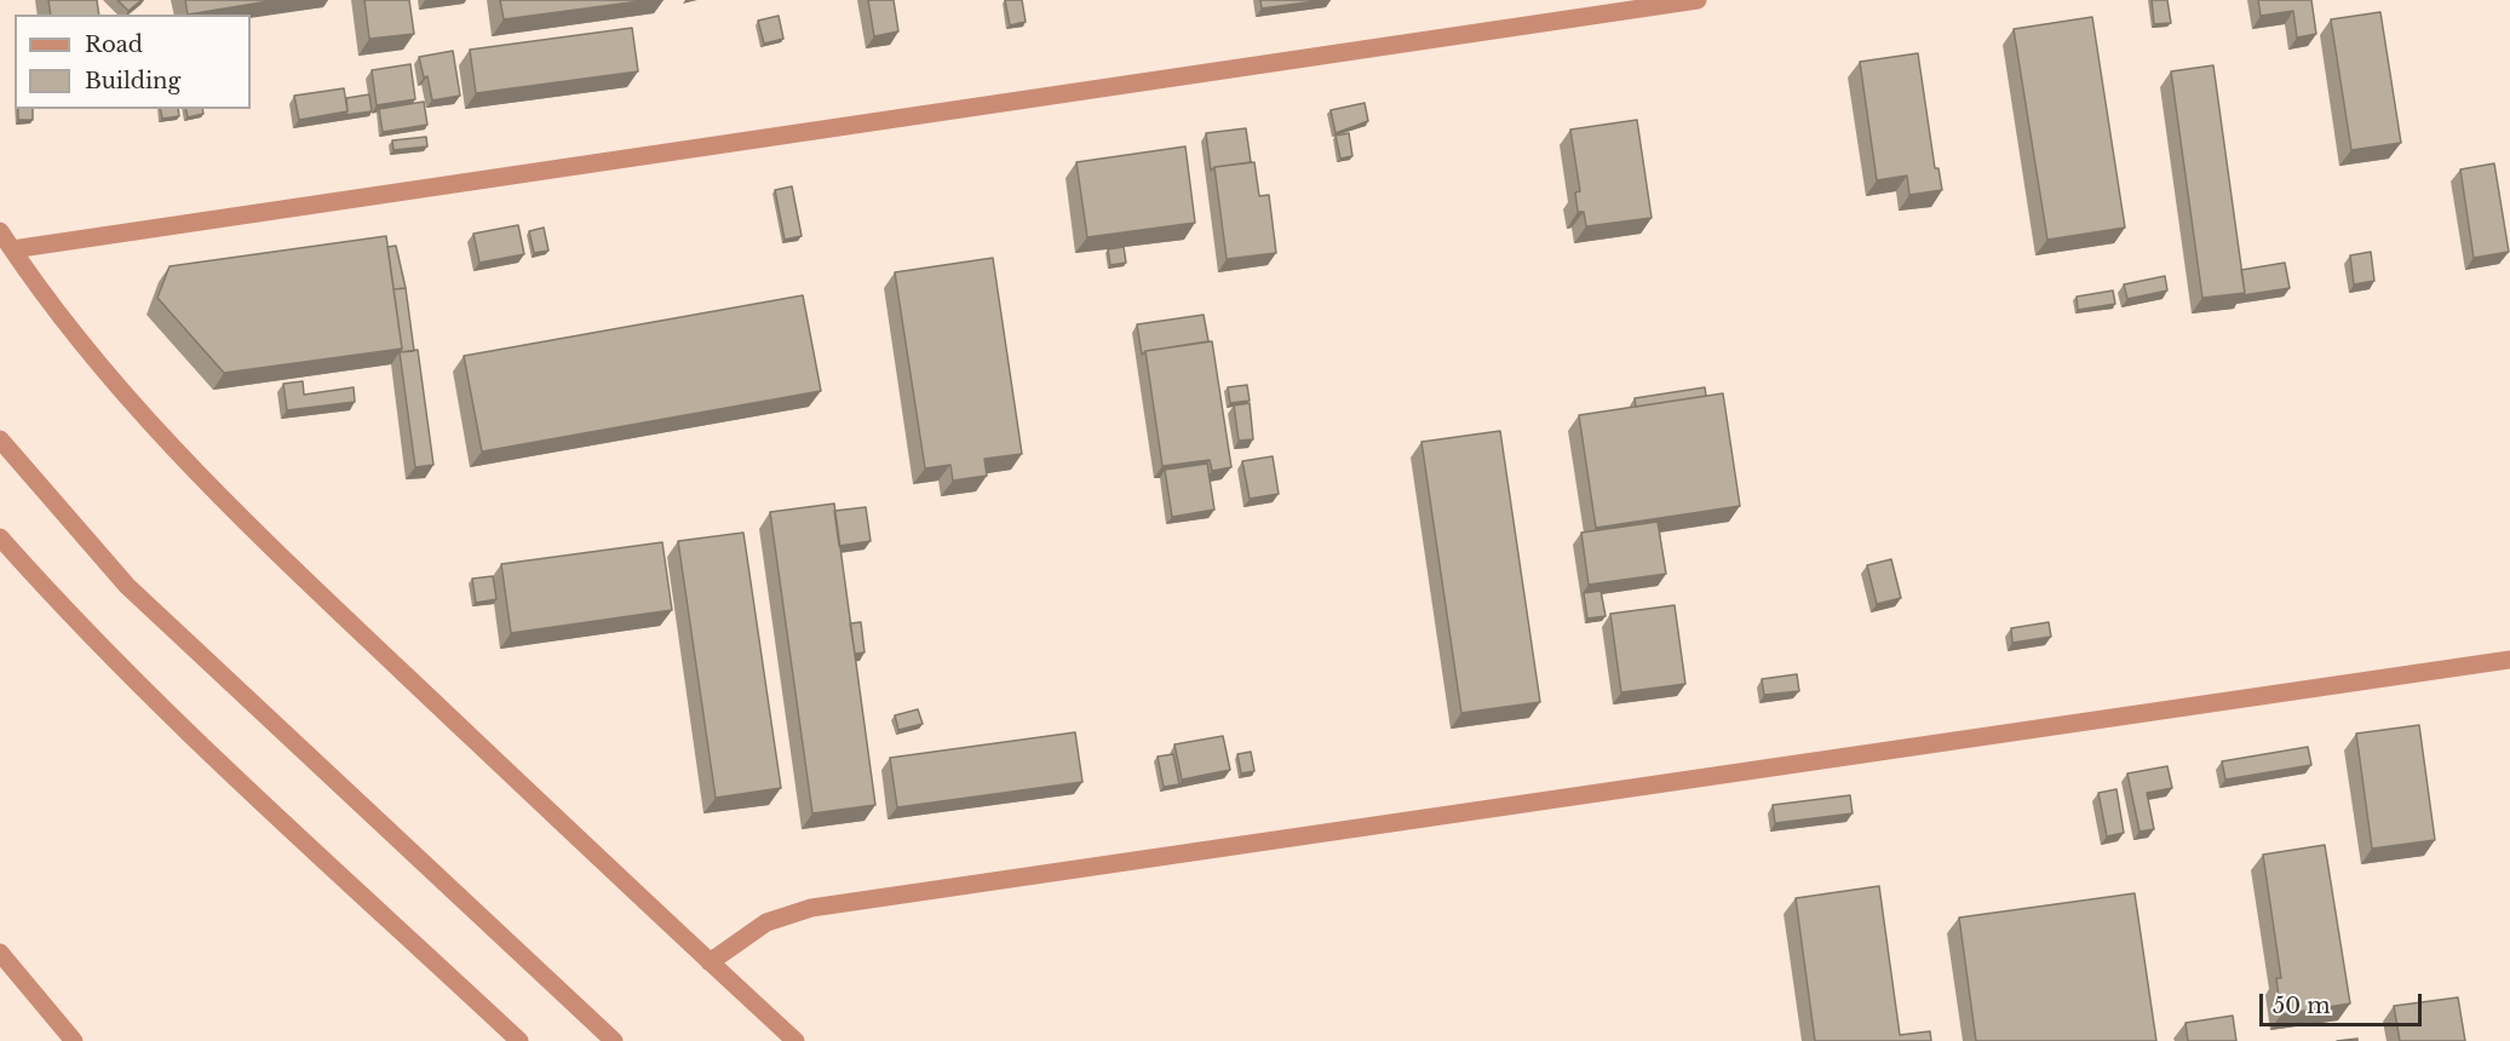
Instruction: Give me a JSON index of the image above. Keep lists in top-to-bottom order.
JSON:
{
  "legend": ["Road", "Building"],
  "scale_bar": "50 m"
}
